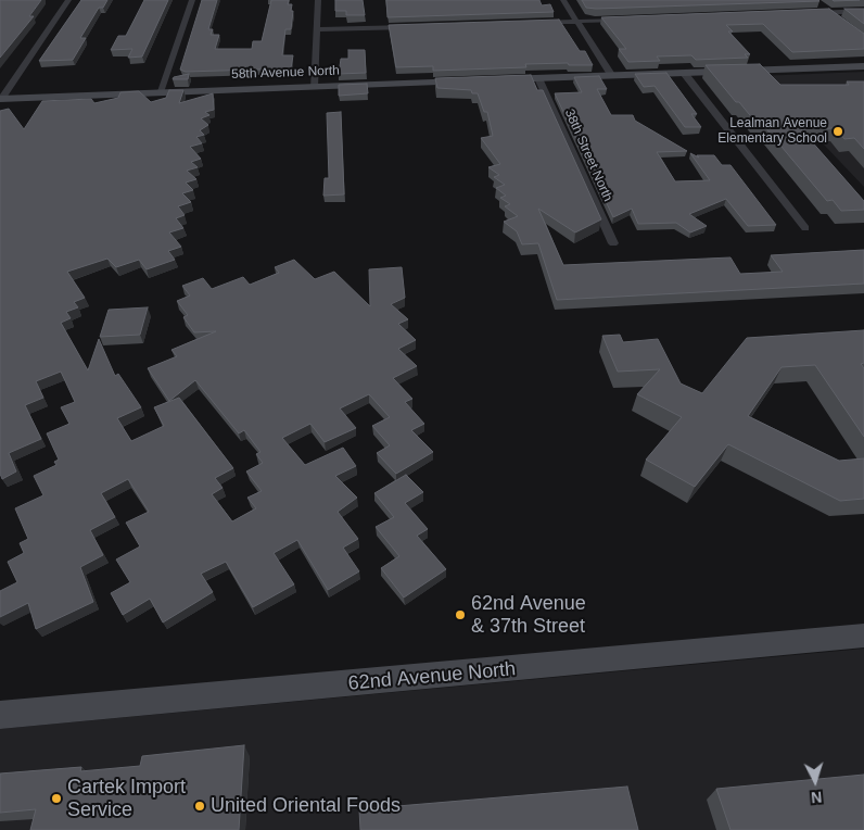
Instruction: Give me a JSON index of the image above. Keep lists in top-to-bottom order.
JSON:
{
  "streets": {
    "street": ["58th Avenue North", "38th Street North", "62nd Avenue North"]
  },
  "crossings": [
    ["58th Avenue North", "38th Street North"]
  ],
  "places": [
    "Lealman Avenue Elementary School",
    "62nd Avenue & 37th Street",
    "Cartek Import Service",
    "United Oriental Foods"
  ],
  "north": "bottom"
}
